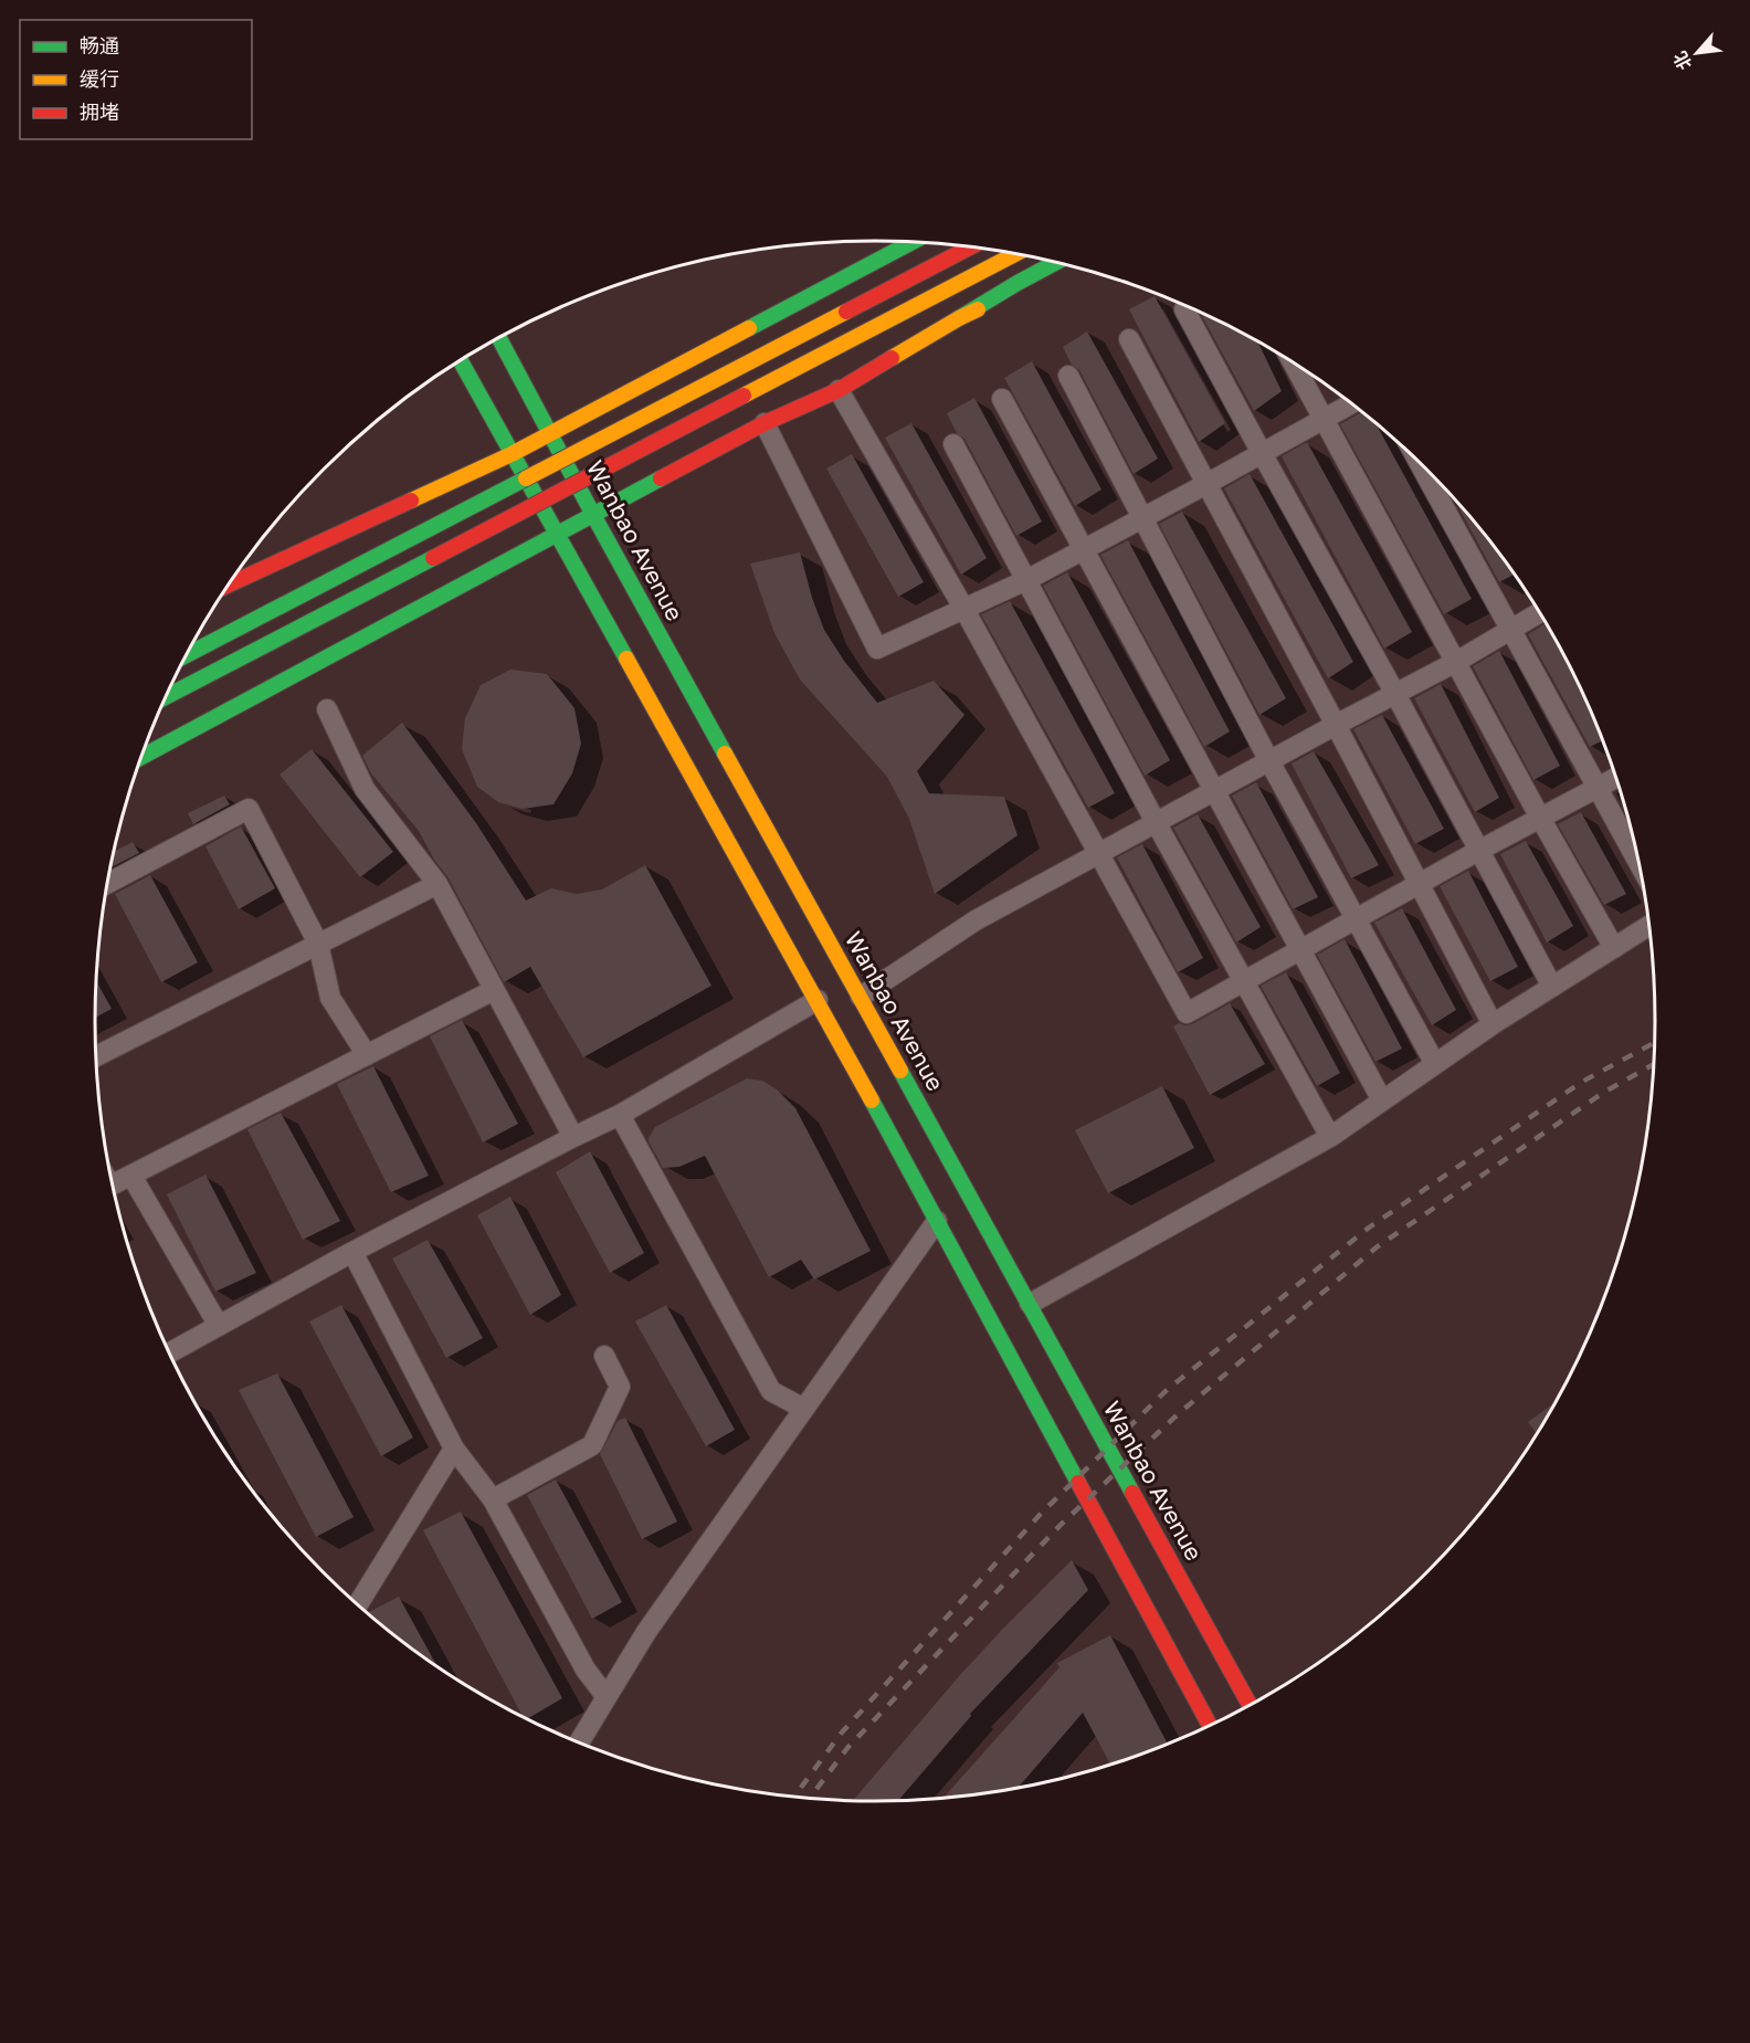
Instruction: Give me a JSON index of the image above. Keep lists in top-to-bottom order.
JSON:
{
  "streets": {
    "main road": ["Wanbao Avenue"]
  },
  "legend": ["畅通", "缓行", "拥堵"],
  "north": "bottom left"
}
